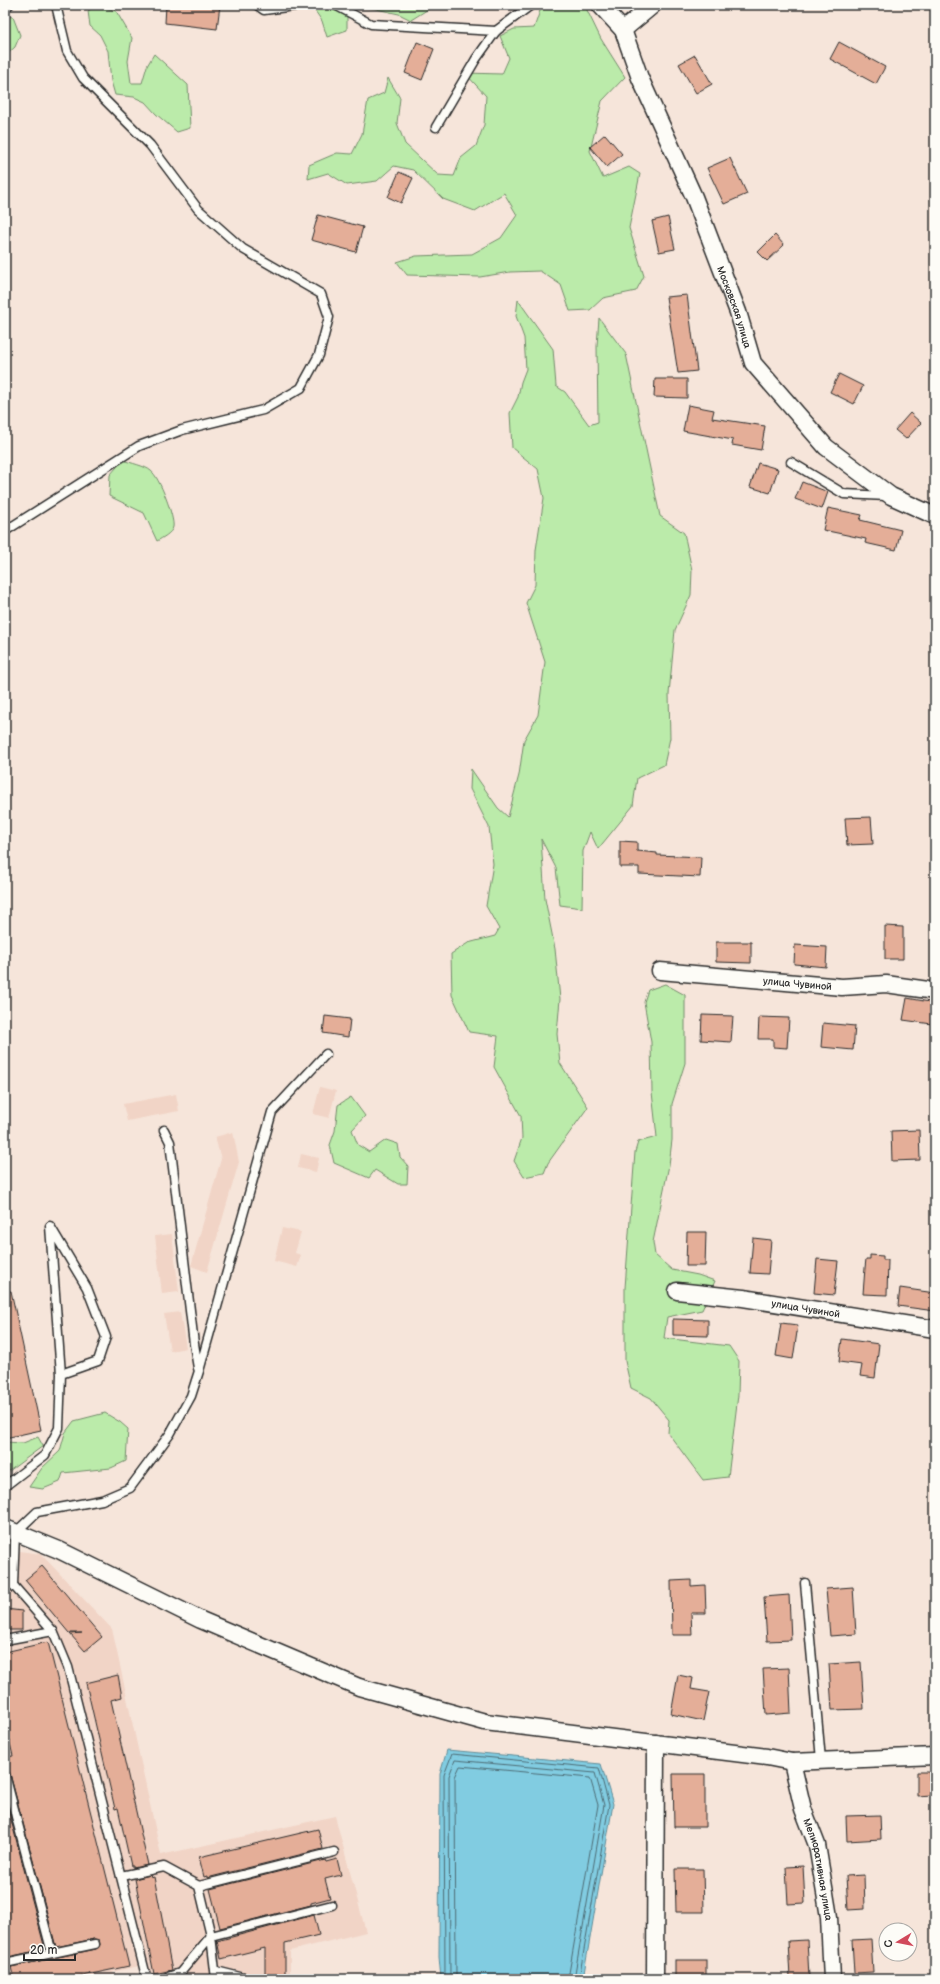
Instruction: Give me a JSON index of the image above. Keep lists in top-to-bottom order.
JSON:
{
  "streets": {
    "street": ["Московская улица", "улица Чувиной", "Мелиоративная улица"]
  },
  "scale_bar": "20 m",
  "north": "left"
}
